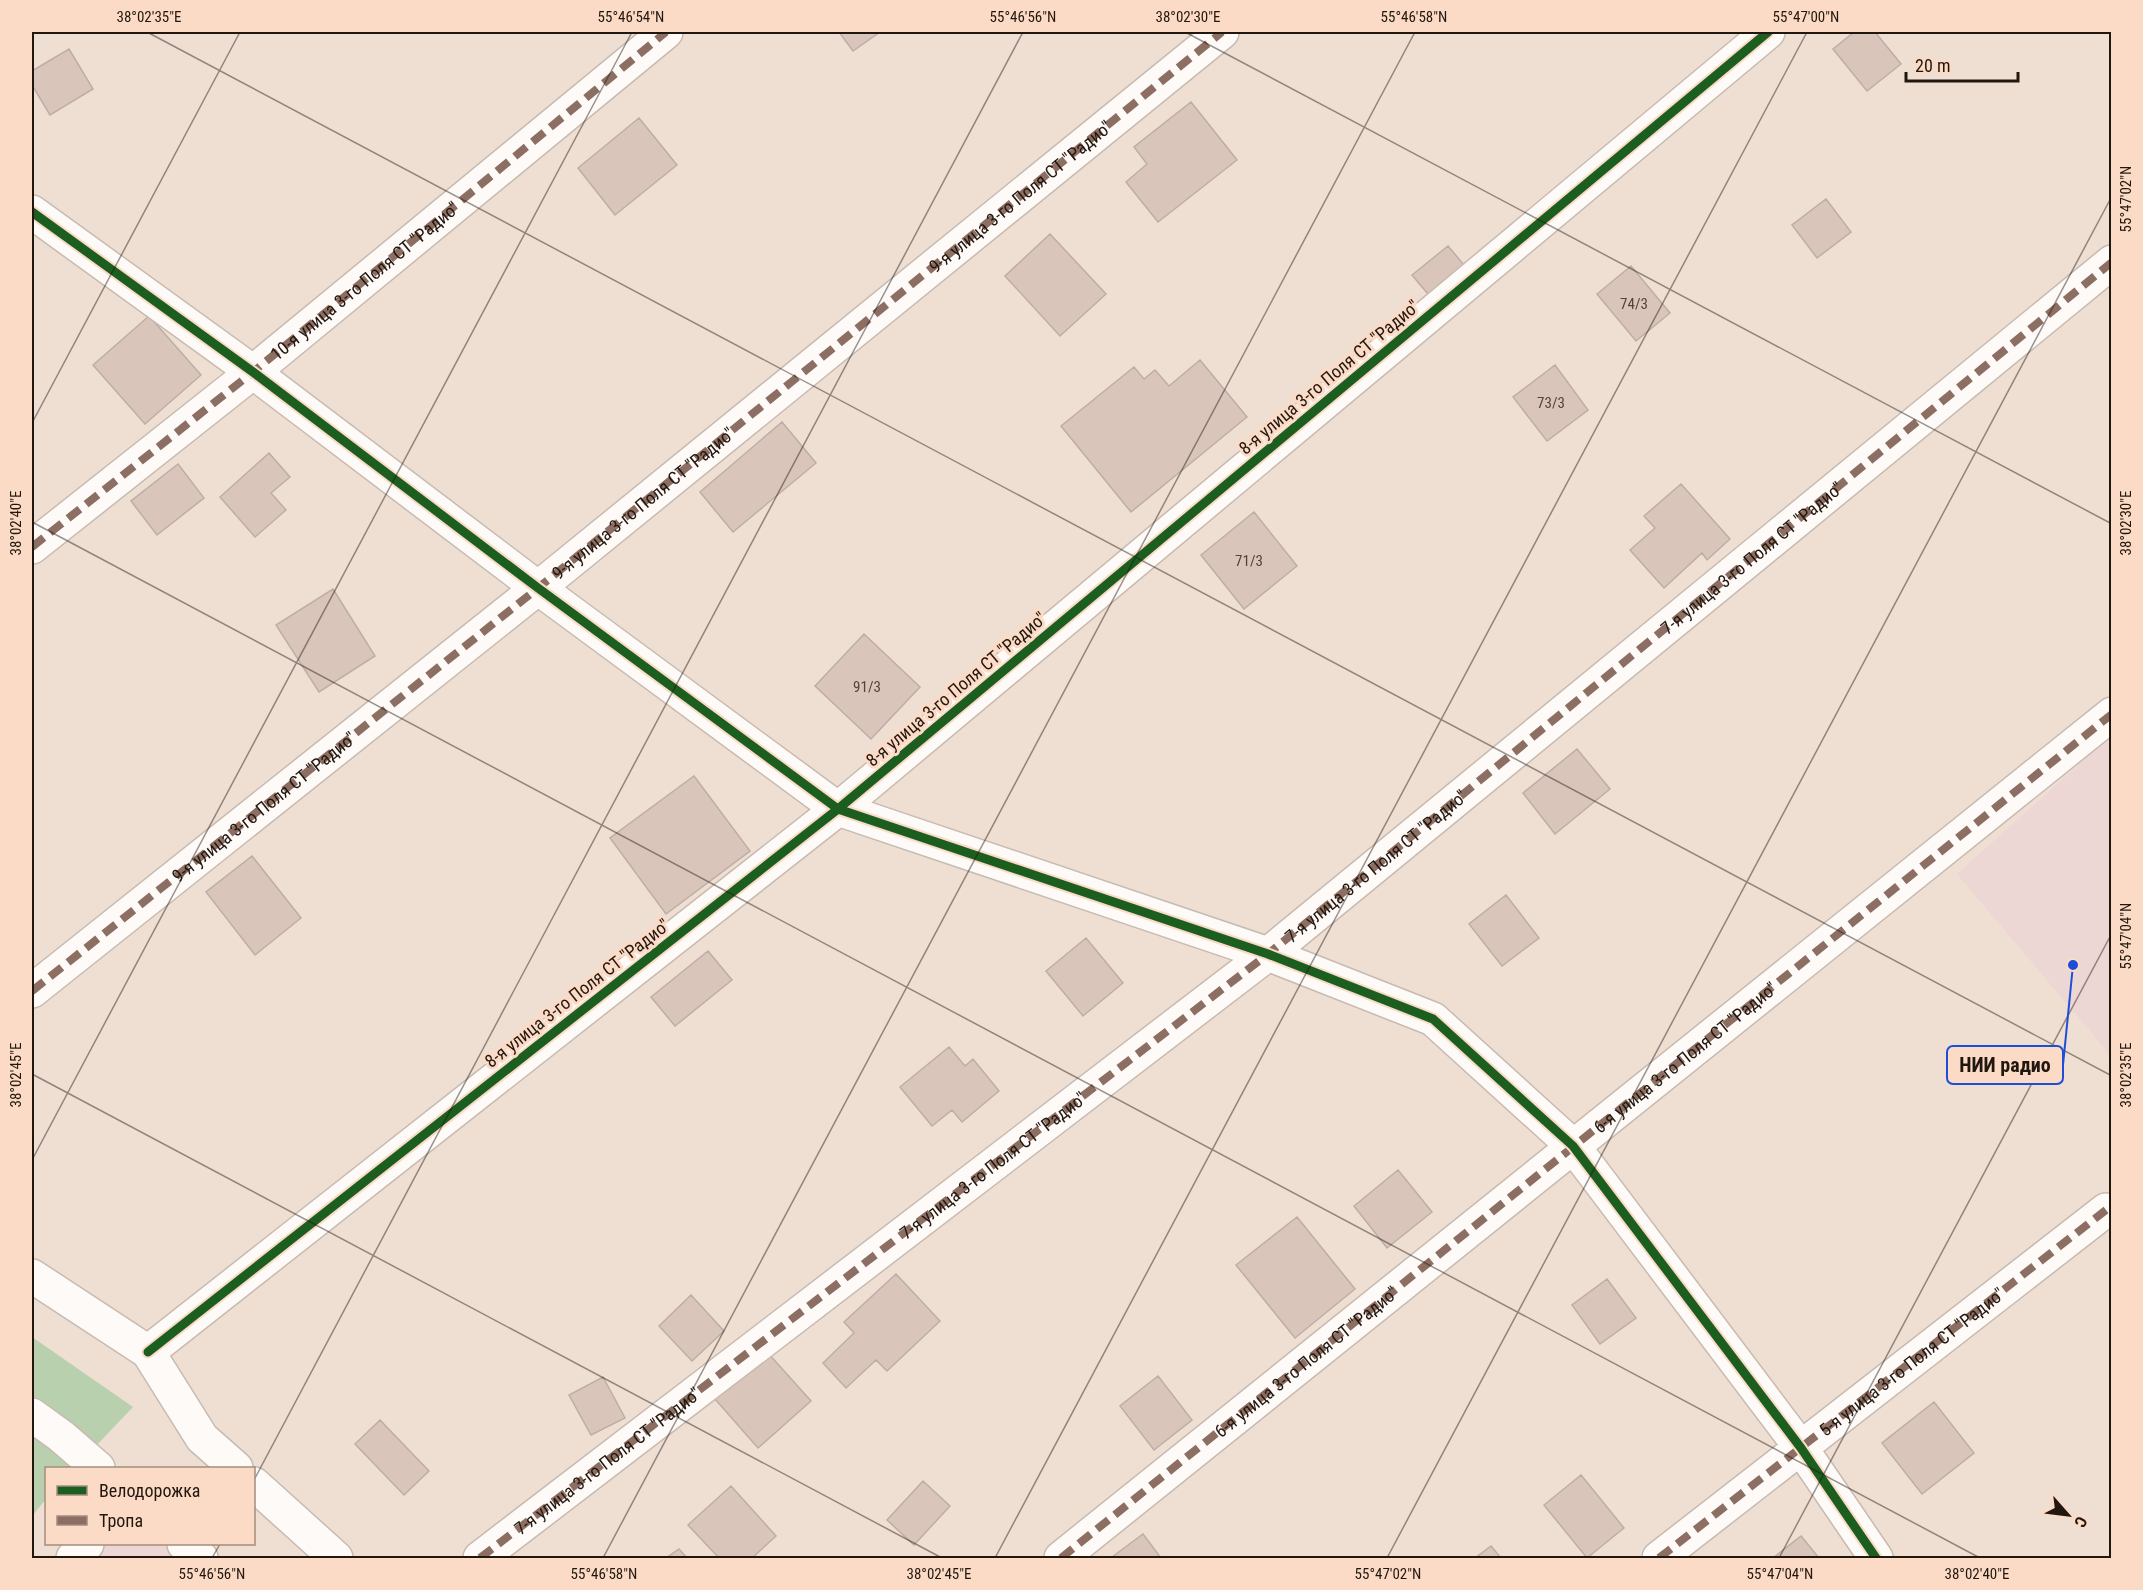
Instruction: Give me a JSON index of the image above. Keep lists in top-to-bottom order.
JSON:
{
  "streets": {
    "street": [
      "9-я улица 3-го Поля СТ \"Радио\"",
      "10-я улица 3-го Поля СТ \"Радио\"",
      "8-я улица 3-го Поля СТ \"Радио\"",
      "7-я улица 3-го Поля СТ \"Радио\"",
      "6-я улица 3-го Поля СТ \"Радио\"",
      "5-я улица 3-го Поля СТ \"Радио\""
    ]
  },
  "places": ["НИИ радио"],
  "house_numbers": [
    "74/3",
    "73/3",
    "71/3",
    "91/3"
  ],
  "legend": ["Велодорожка", "Тропа"],
  "scale_bar": "20 m",
  "north": "bottom right",
  "coordinates": [
    "38°02'35\"E",
    "55°46'54\"N",
    "55°46'56\"N",
    "38°02'30\"E",
    "55°46'58\"N",
    "55°47'00\"N",
    "55°47'02\"N",
    "38°02'40\"E",
    "55°47'04\"N",
    "38°02'45\"E"
  ]
}
